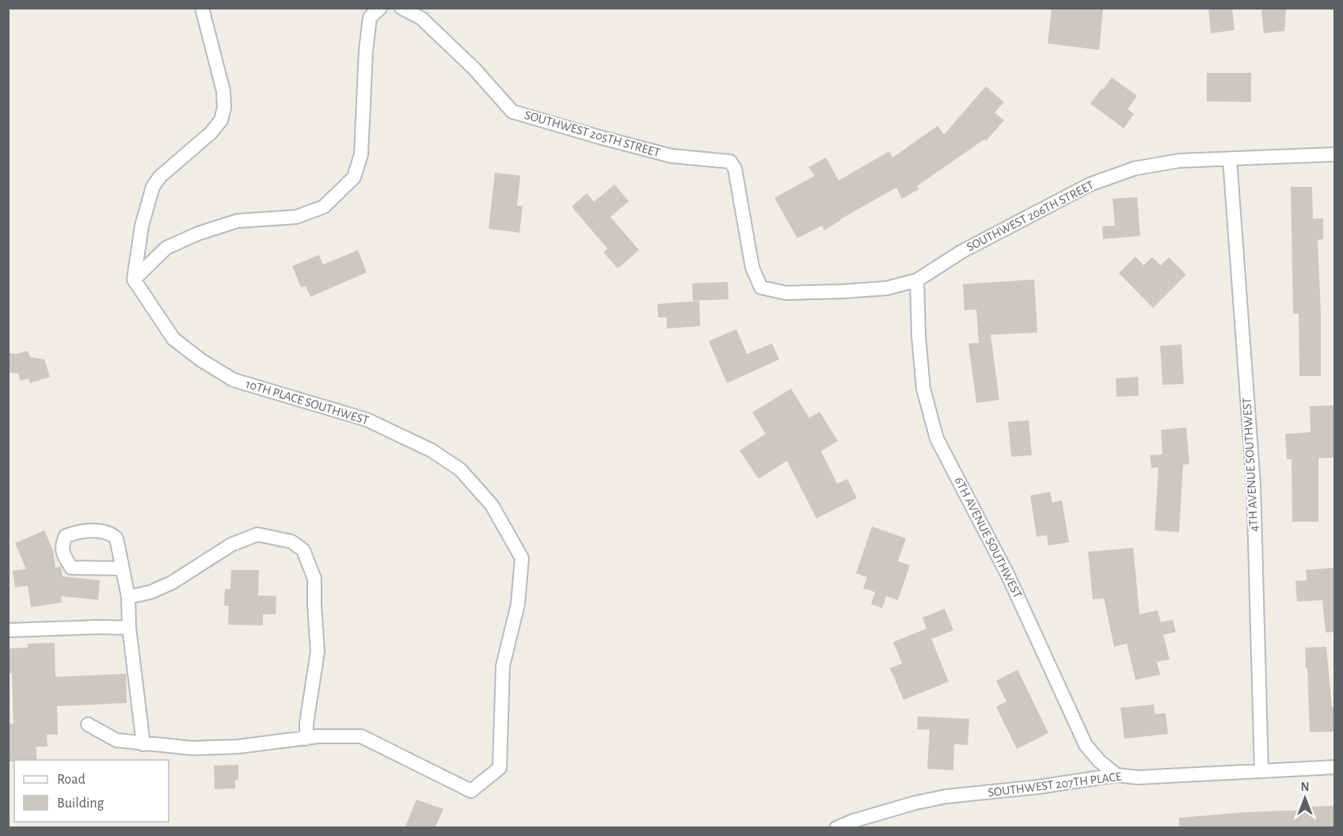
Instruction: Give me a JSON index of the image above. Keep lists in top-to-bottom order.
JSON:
{
  "streets": {
    "street": [
      "SOUTHWEST 205TH STREET",
      "SOUTHWEST 206TH STREET",
      "10TH PLACE SOUTHWEST",
      "4TH AVENUE SOUTHWEST",
      "6TH AVENUE SOUTHWEST",
      "SOUTHWEST 207TH PLACE"
    ]
  },
  "crossings": [
    ["SOUTHWEST 205TH STREET", "SOUTHWEST 206TH STREET"],
    ["SOUTHWEST 206TH STREET", "4TH AVENUE SOUTHWEST"],
    ["SOUTHWEST 206TH STREET", "6TH AVENUE SOUTHWEST"],
    ["4TH AVENUE SOUTHWEST", "SOUTHWEST 207TH PLACE"],
    ["6TH AVENUE SOUTHWEST", "SOUTHWEST 207TH PLACE"]
  ],
  "legend": ["Road", "Building"],
  "north": "top"
}
